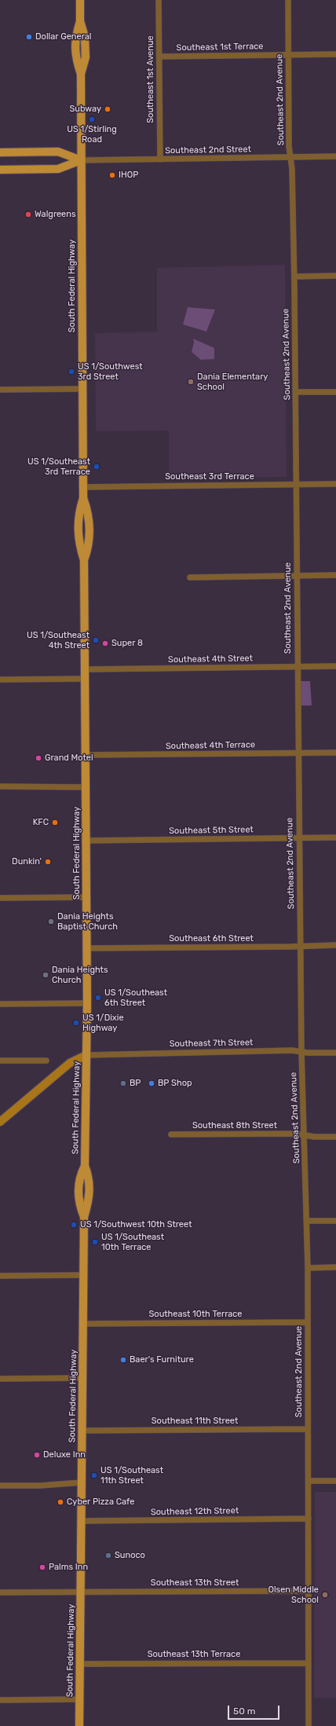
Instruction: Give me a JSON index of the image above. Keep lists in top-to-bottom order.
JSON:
{
  "streets": {
    "main road": ["South Federal Highway"],
    "street": [
      "Southeast 1st Terrace",
      "Southeast 1st Avenue",
      "Southeast 2nd Avenue",
      "Southeast 2nd Street",
      "Southeast 3rd Terrace",
      "Southeast 4th Street",
      "Southeast 4th Terrace",
      "Southeast 5th Street",
      "Southeast 6th Street",
      "Southeast 7th Street",
      "Southeast 8th Street",
      "Southeast 10th Terrace",
      "Southeast 11th Street",
      "Southeast 12th Street",
      "Southeast 13th Street",
      "Southeast 13th Terrace"
    ]
  },
  "crossings": [
    ["Southeast 1st Terrace", "Southeast 1st Avenue"],
    ["Southeast 1st Terrace", "Southeast 2nd Avenue"],
    ["Southeast 1st Avenue", "Southeast 2nd Street"],
    ["Southeast 2nd Avenue", "Southeast 2nd Street"],
    ["Southeast 2nd Avenue", "Southeast 3rd Terrace"],
    ["Southeast 2nd Avenue", "Southeast 4th Street"],
    ["Southeast 2nd Avenue", "Southeast 4th Terrace"],
    ["Southeast 2nd Avenue", "Southeast 5th Street"],
    ["Southeast 2nd Avenue", "Southeast 6th Street"],
    ["Southeast 2nd Avenue", "Southeast 7th Street"],
    ["Southeast 2nd Avenue", "Southeast 8th Street"],
    ["Southeast 2nd Avenue", "Southeast 10th Terrace"],
    ["Southeast 2nd Avenue", "Southeast 11th Street"],
    ["Southeast 2nd Avenue", "Southeast 12th Street"],
    ["Southeast 2nd Avenue", "Southeast 13th Street"],
    ["Southeast 2nd Avenue", "Southeast 13th Terrace"],
    ["Southeast 2nd Street", "South Federal Highway"],
    ["South Federal Highway", "Southeast 3rd Terrace"],
    ["South Federal Highway", "Southeast 4th Street"],
    ["South Federal Highway", "Southeast 4th Terrace"],
    ["South Federal Highway", "Southeast 5th Street"],
    ["South Federal Highway", "Southeast 6th Street"],
    ["South Federal Highway", "Southeast 7th Street"],
    ["South Federal Highway", "Southeast 10th Terrace"],
    ["South Federal Highway", "Southeast 11th Street"],
    ["South Federal Highway", "Southeast 12th Street"],
    ["South Federal Highway", "Southeast 13th Street"],
    ["South Federal Highway", "Southeast 13th Terrace"]
  ],
  "places": [
    "Dollar General",
    "Subway",
    "US 1/Stirling Road",
    "IHOP",
    "Walgreens",
    "US 1/Southwest 3rd Street",
    "Dania Elementary School",
    "US 1/Southeast 3rd Terrace",
    "US 1/Southeast 4th Street",
    "Super 8",
    "Grand Motel",
    "KFC",
    "Dunkin'",
    "Dania Heights Baptist Church",
    "Dania Heights Church",
    "US 1/Southeast 6th Street",
    "US 1/Dixie Highway",
    "BP",
    "BP Shop",
    "US 1/Southwest 10th Street",
    "US 1/Southeast 10th Terrace",
    "Baer's Furniture",
    "Deluxe Inn",
    "US 1/Southeast 11th Street",
    "Cyber Pizza Cafe",
    "Sunoco",
    "Palms Inn",
    "Olsen Middle School"
  ],
  "scale_bar": "50 m"
}
